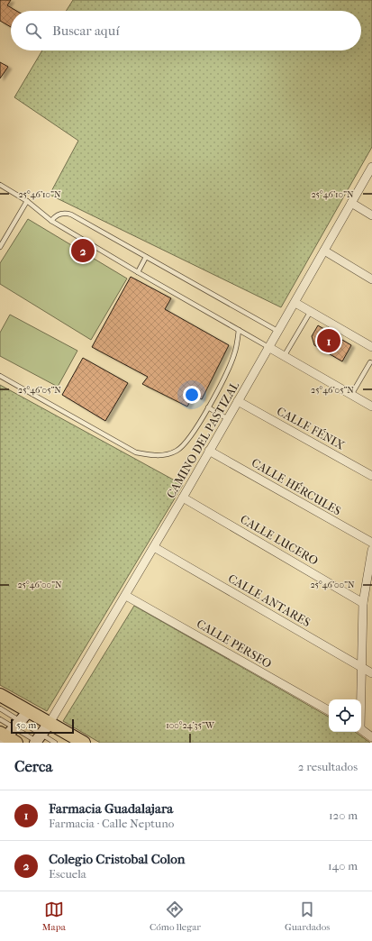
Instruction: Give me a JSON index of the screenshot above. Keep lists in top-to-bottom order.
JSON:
{
  "streets": {
    "street": [
      "CALLE FÉNIX",
      "CAMINO DEL PASTIZAL",
      "CALLE HÉRCULES",
      "CALLE LUCERO",
      "CALLE ANTARES",
      "CALLE PERSEO"
    ]
  },
  "crossings": [
    ["CALLE FÉNIX", "CAMINO DEL PASTIZAL"],
    ["CAMINO DEL PASTIZAL", "CALLE HÉRCULES"],
    ["CAMINO DEL PASTIZAL", "CALLE LUCERO"],
    ["CAMINO DEL PASTIZAL", "CALLE ANTARES"],
    ["CAMINO DEL PASTIZAL", "CALLE PERSEO"]
  ],
  "scale_bar": "50 m",
  "page": {
    "search": "Buscar aquí",
    "pins": ["2", "1"],
    "scale": "50 m",
    "heading": ["Cerca", "2 resultados"],
    "list": [
      {
        "mark": "1",
        "name": "Farmacia Guadalajara",
        "note": "Farmacia · Calle Neptuno",
        "value": "120 m"
      },
      {
        "mark": "2",
        "name": "Colegio Cristobal Colon",
        "note": "Escuela",
        "value": "140 m"
      }
    ],
    "nav": ["Mapa", "Cómo llegar", "Guardados"]
  },
  "coordinates": [
    "25°46'10\"N",
    "25°46'05\"N",
    "25°46'00\"N",
    "100°24'35\"W"
  ]
}
